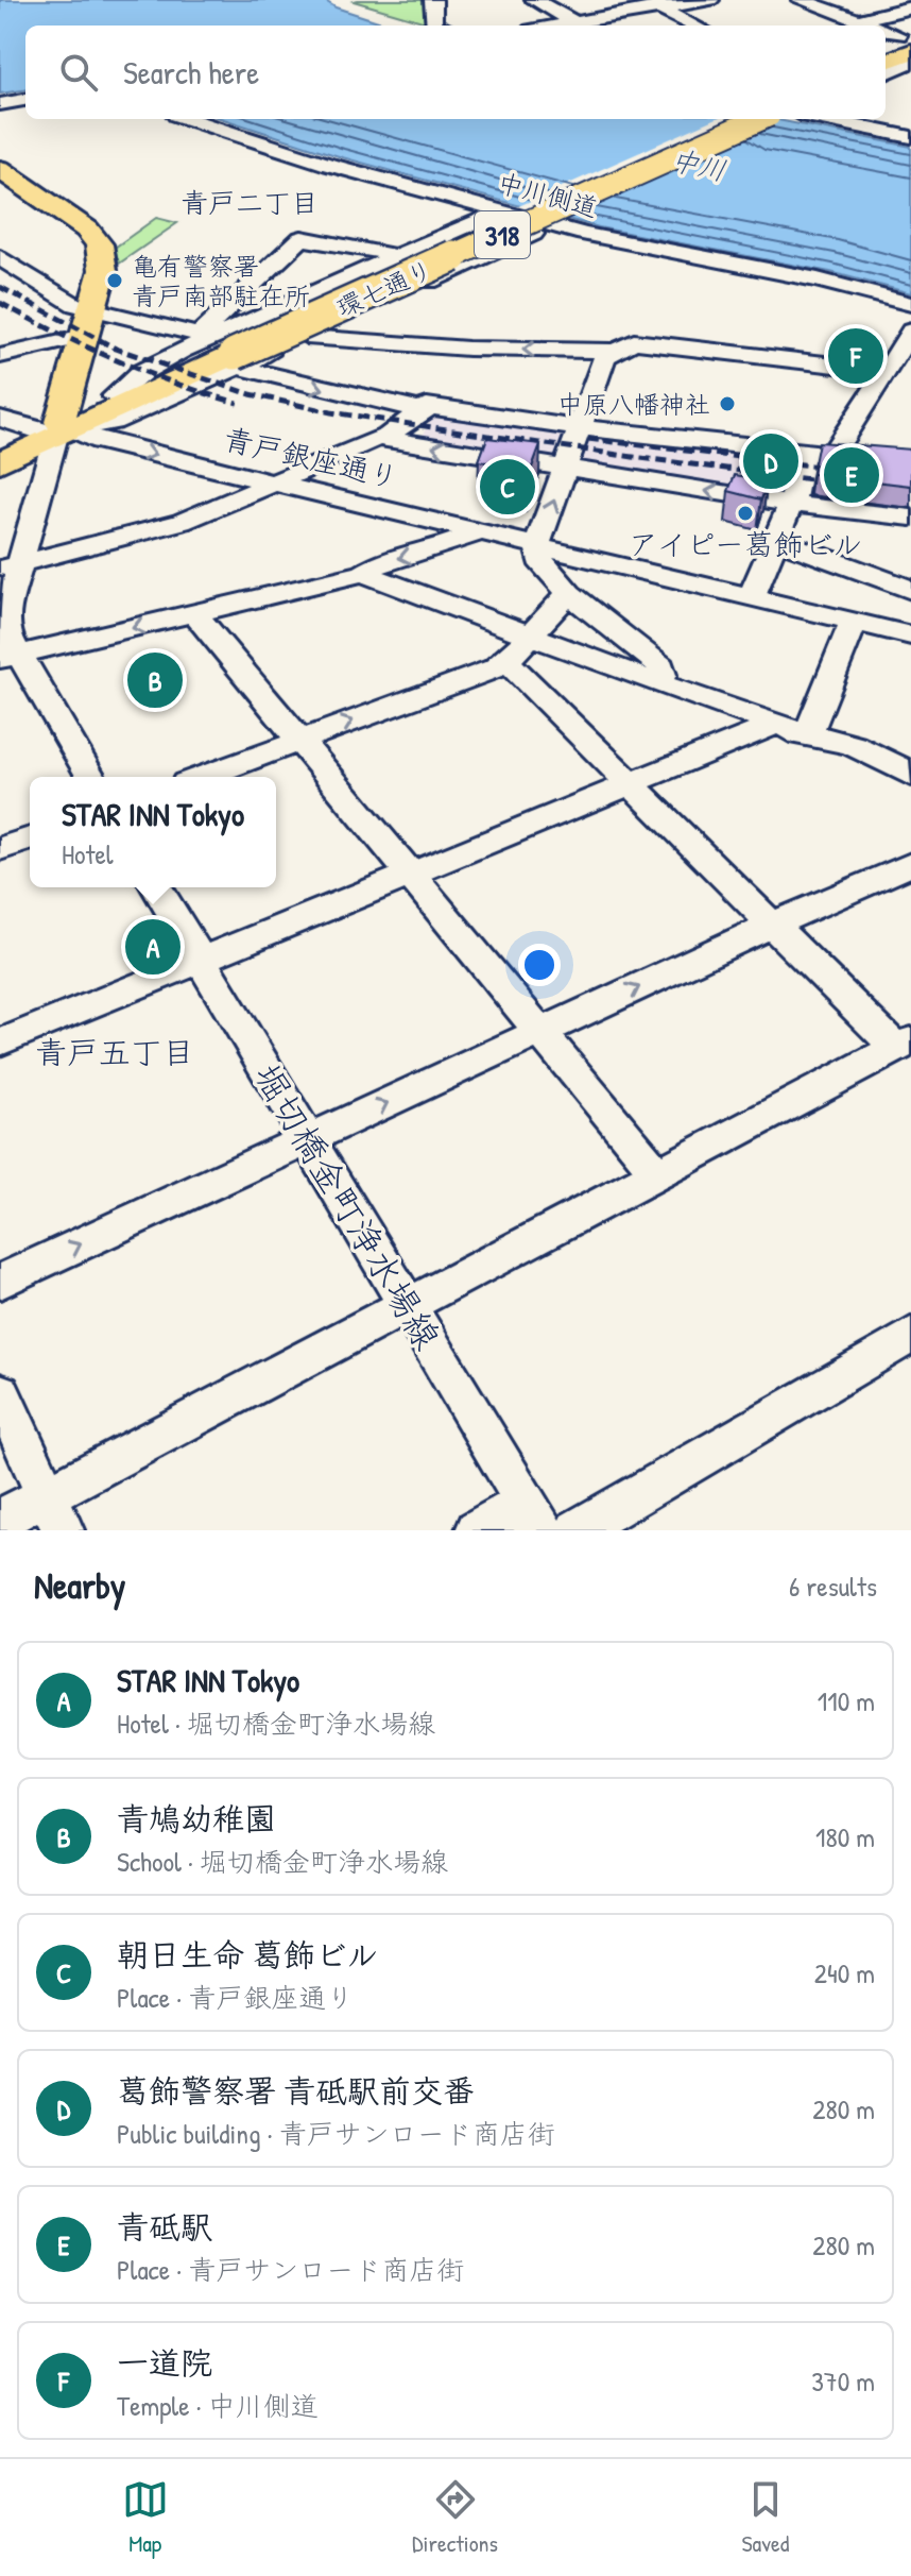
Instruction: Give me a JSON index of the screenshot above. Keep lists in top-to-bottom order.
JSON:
{
  "streets": {
    "main road": ["318", "環七通り"],
    "street": ["中川側道", "青戸銀座通り", "堀切橋金町浄水場線"]
  },
  "crossings": [
    ["環七通り", "青戸銀座通り"]
  ],
  "districts": ["青戸二丁目", "青戸五丁目"],
  "water": ["中川"],
  "places": ["亀有警察署 青戸南部駐在所", "中原八幡神社", "アイピー葛飾ビル"],
  "page": {
    "search": "Search here",
    "pins": [
      "F",
      "D",
      "E",
      "C",
      "B",
      "A"
    ],
    "popup": ["STAR INN Tokyo", "Hotel"],
    "heading": ["Nearby", "6 results"],
    "list": [
      {
        "mark": "A",
        "name": "STAR INN Tokyo",
        "note": "Hotel · 堀切橋金町浄水場線",
        "value": "110 m"
      },
      {
        "mark": "B",
        "name": "青鳩幼稚園",
        "note": "School · 堀切橋金町浄水場線",
        "value": "180 m"
      },
      {
        "mark": "C",
        "name": "朝日生命 葛飾ビル",
        "note": "Place · 青戸銀座通り",
        "value": "240 m"
      },
      {
        "mark": "D",
        "name": "葛飾警察署 青砥駅前交番",
        "note": "Public building · 青戸サンロード商店街",
        "value": "280 m"
      },
      {
        "mark": "E",
        "name": "青砥駅",
        "note": "Place · 青戸サンロード商店街",
        "value": "280 m"
      },
      {
        "mark": "F",
        "name": "一道院",
        "note": "Temple · 中川側道",
        "value": "370 m"
      }
    ],
    "nav": ["Map", "Directions", "Saved"]
  }
}
